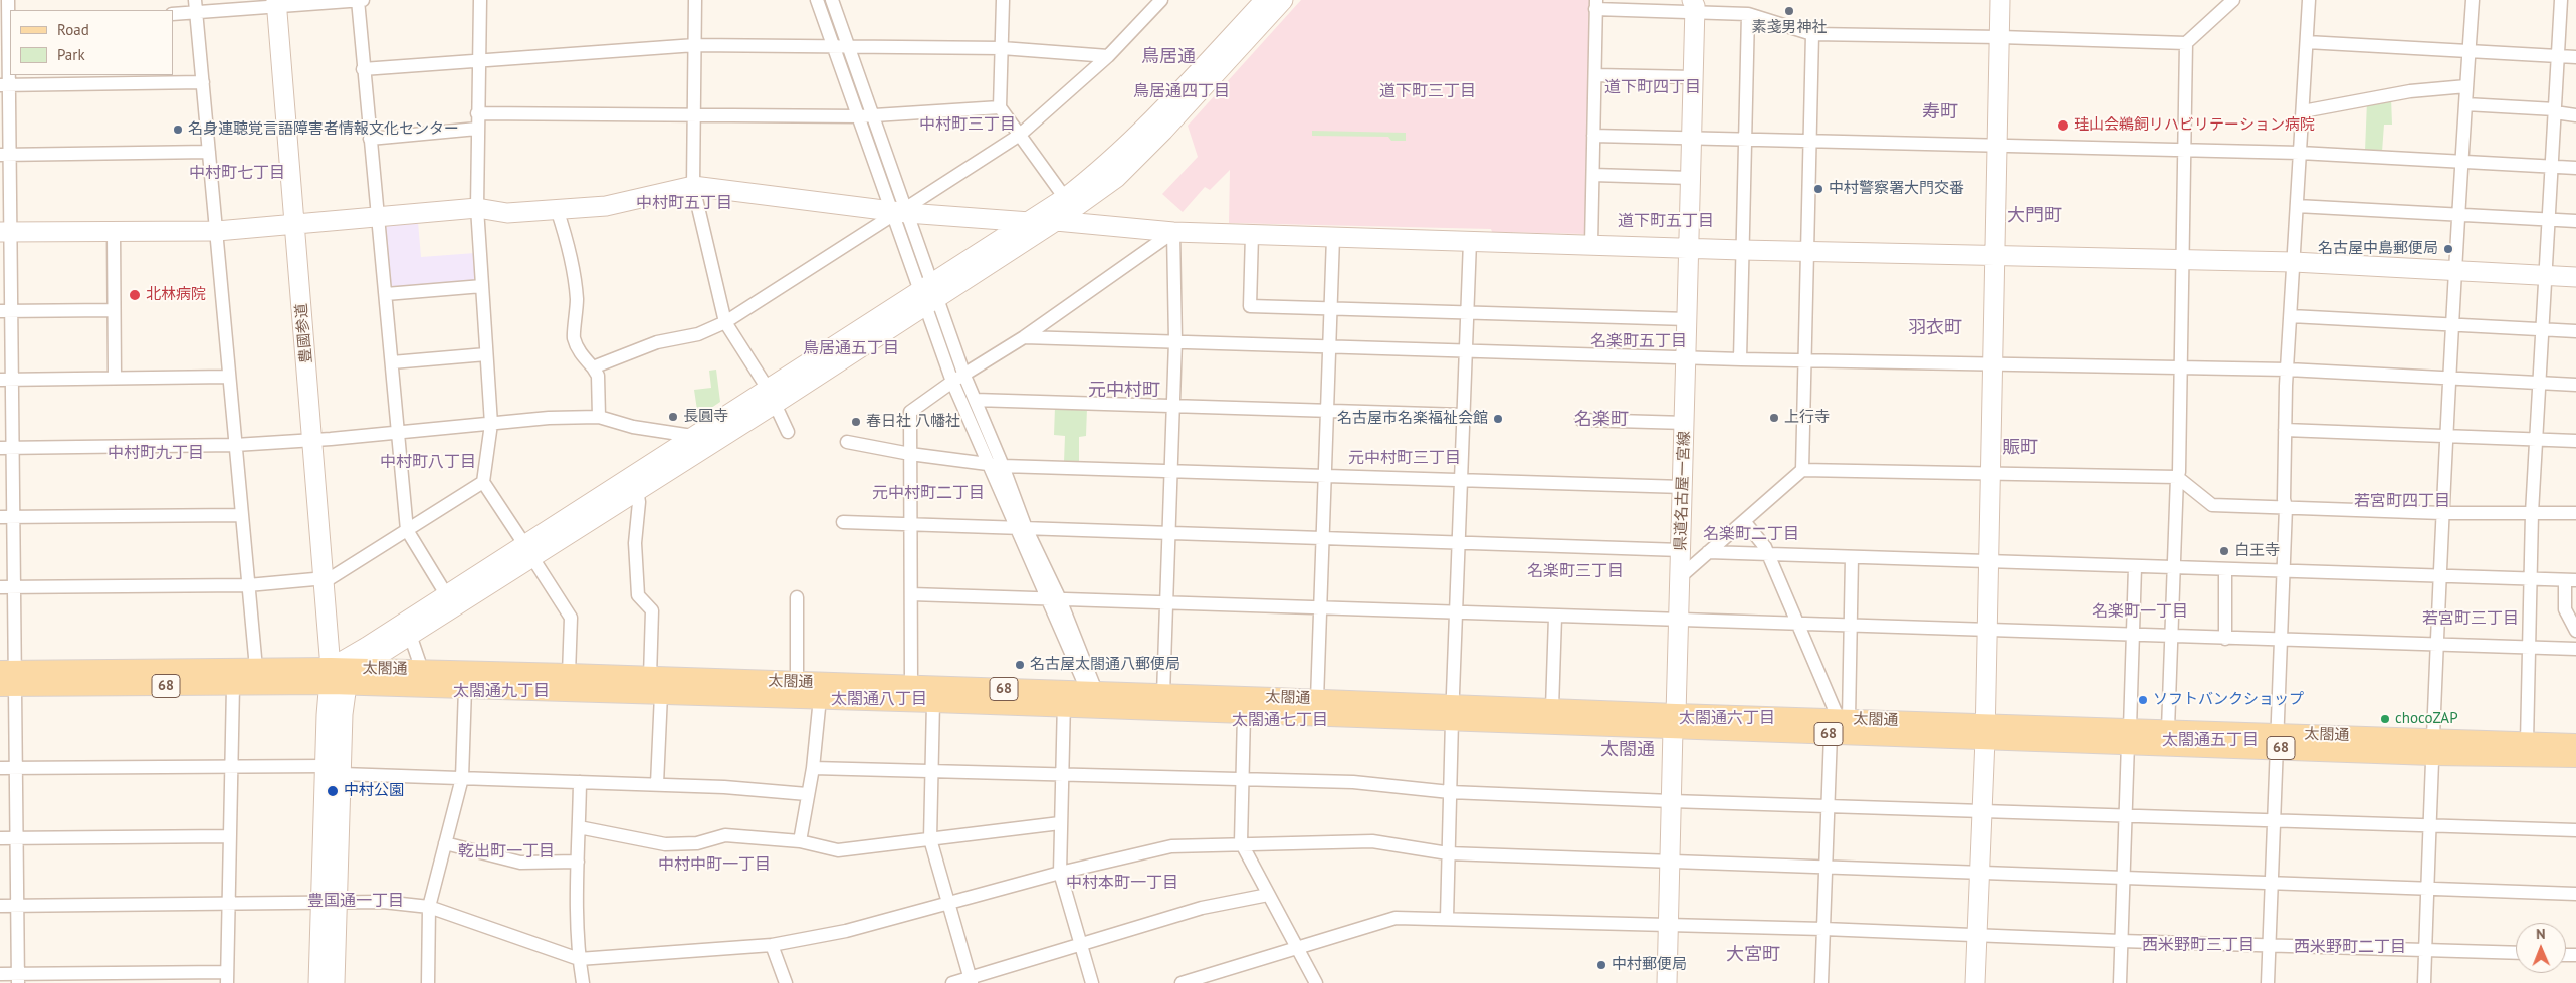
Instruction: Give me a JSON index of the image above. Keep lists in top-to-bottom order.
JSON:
{
  "streets": {
    "main road": ["太閤通", "68"],
    "street": ["豊國参道", "県道名古屋一宮線"]
  },
  "crossings": [
    ["豊國参道", "太閤通"],
    ["県道名古屋一宮線", "太閤通"]
  ],
  "districts": [
    "鳥居通",
    "道下町四丁目",
    "鳥居通四丁目",
    "道下町三丁目",
    "寿町",
    "中村町三丁目",
    "中村町七丁目",
    "中村町五丁目",
    "大門町",
    "道下町五丁目",
    "羽衣町",
    "名楽町五丁目",
    "鳥居通五丁目",
    "元中村町",
    "名楽町",
    "賑町",
    "中村町九丁目",
    "元中村町三丁目",
    "中村町八丁目",
    "元中村町二丁目",
    "若宮町四丁目",
    "名楽町二丁目",
    "名楽町三丁目",
    "名楽町一丁目",
    "若宮町三丁目",
    "太閤通九丁目",
    "太閤通八丁目",
    "太閤通六丁目",
    "太閤通七丁目",
    "太閤通五丁目",
    "太閤通",
    "乾出町一丁目",
    "中村中町一丁目",
    "中村本町一丁目",
    "豊国通一丁目",
    "西米野町三丁目",
    "西米野町二丁目",
    "大宮町"
  ],
  "places": [
    "素戔男神社",
    "珪山会鵜飼リハビリテーション病院",
    "名身連聴覚言語障害者情報文化センター",
    "中村警察署大門交番",
    "名古屋中島郵便局",
    "北林病院",
    "長圓寺",
    "上行寺",
    "名古屋市名楽福祉会館",
    "春日社 八幡社",
    "白王寺",
    "名古屋太閤通八郵便局",
    "ソフトバンクショップ",
    "chocoZAP",
    "中村公園",
    "中村郵便局"
  ],
  "legend": ["Road", "Park"],
  "north": "top"
}
